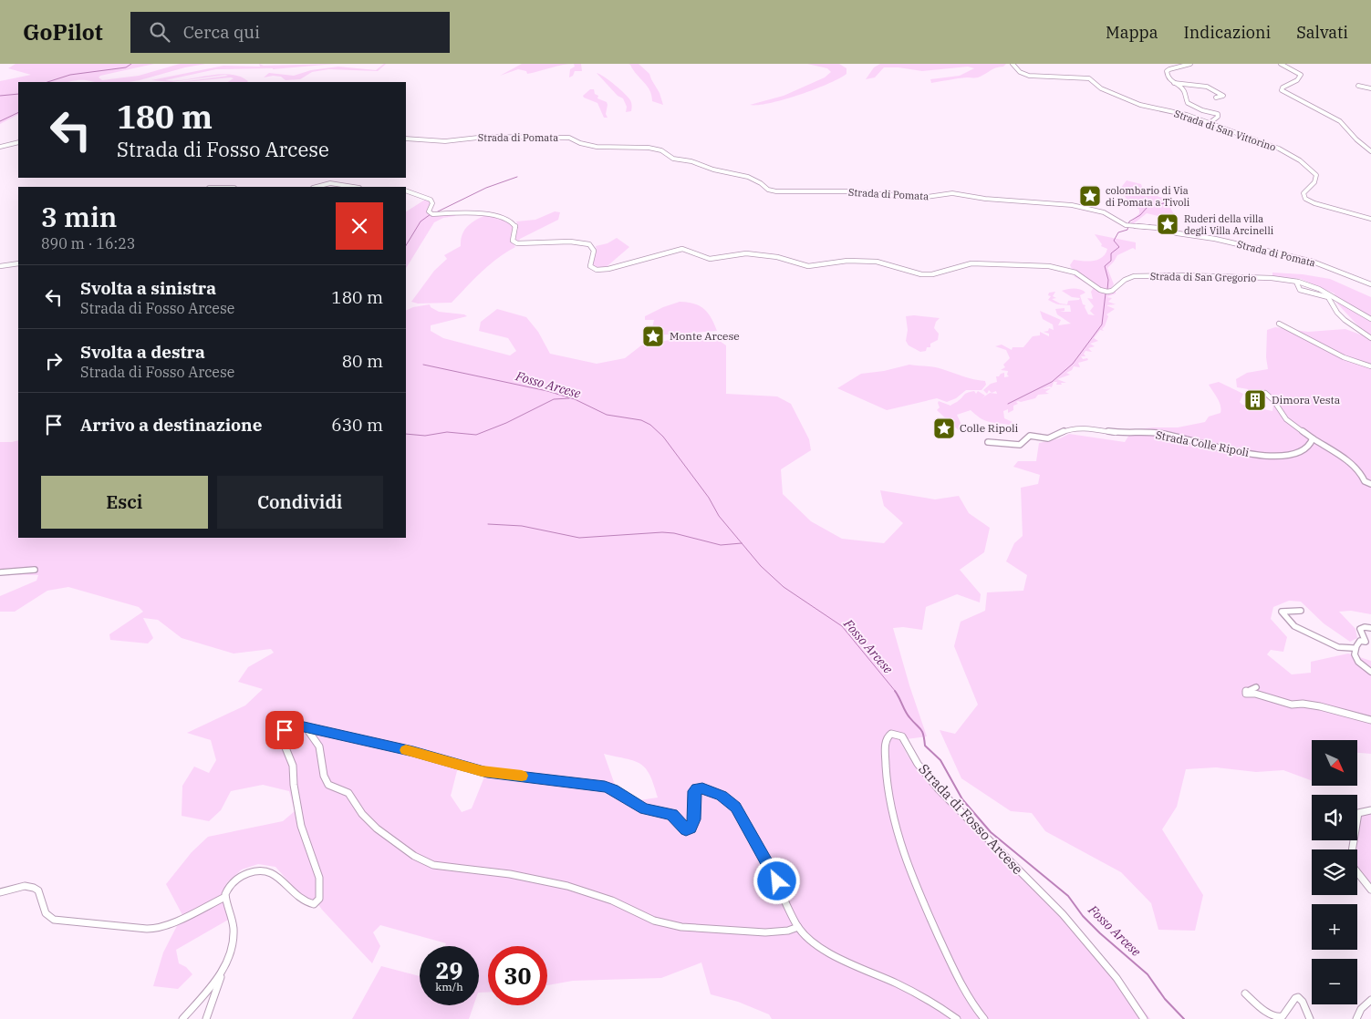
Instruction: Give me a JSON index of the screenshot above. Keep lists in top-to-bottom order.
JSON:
{
  "streets": {
    "street": [
      "Strada di San Vittorino",
      "Strada di Pomata",
      "Strada di San Gregorio",
      "Strada Colle Ripoli",
      "Strada di Fosso Arcese"
    ]
  },
  "water": ["Fosso Arcese"],
  "places": {
    "place": [
      "colombario di Via di Pomata a Tivoli",
      "Ruderi della villa degli Villa Arcinelli",
      "Monte Arcese",
      "Colle Ripoli"
    ],
    "building": ["Dimora Vesta"]
  },
  "north": "bottom right",
  "page": {
    "header": "GoPilot",
    "search": "Cerca qui",
    "nav": ["Mappa", "Indicazioni", "Salvati"],
    "turn": ["180 m", "Strada di Fosso Arcese"],
    "heading": ["3 min", "890 m · 16:23"],
    "list": [
      {
        "name": "Svolta a sinistra",
        "note": "Strada di Fosso Arcese",
        "value": "180 m"
      },
      {
        "name": "Svolta a destra",
        "note": "Strada di Fosso Arcese",
        "value": "80 m"
      },
      {
        "name": "Arrivo a destinazione",
        "value": "630 m"
      }
    ],
    "buttons": ["Esci", "Condividi"],
    "map_buttons": ["+", "−"],
    "speed": "29 km/h",
    "limit": "30"
  }
}
